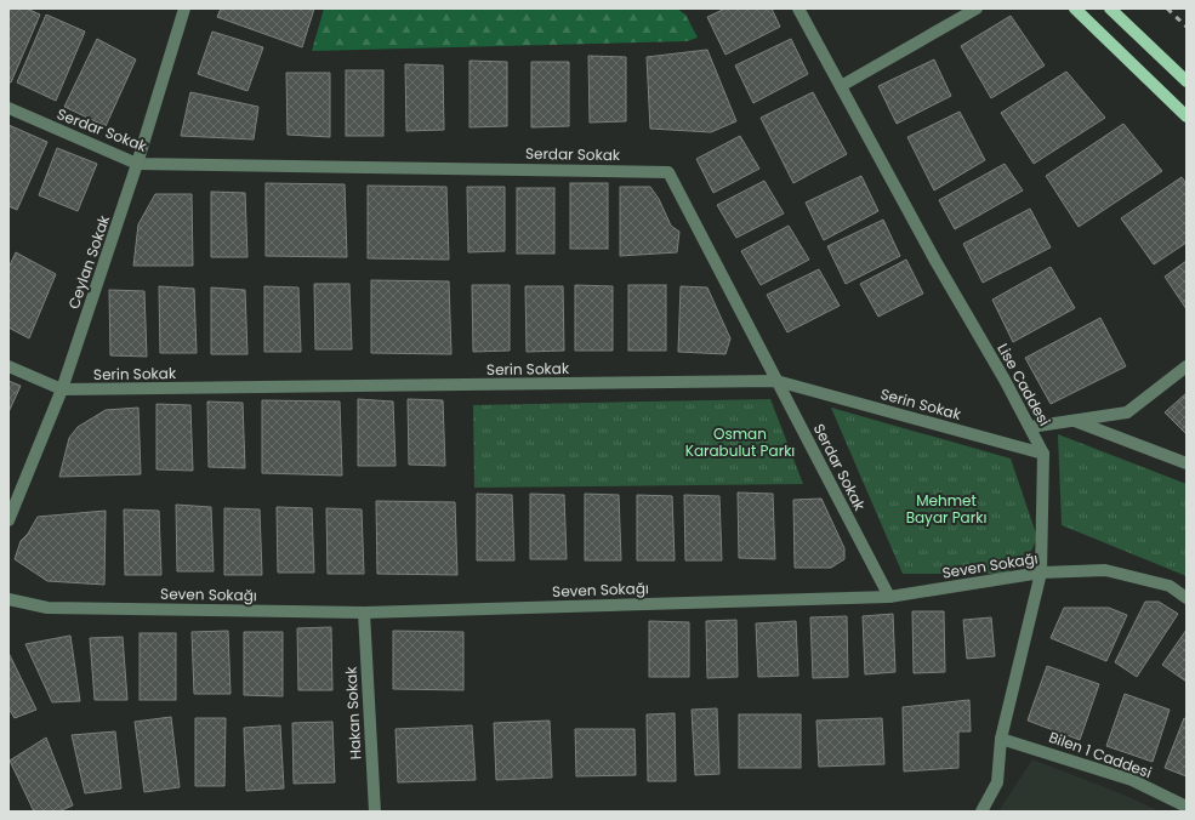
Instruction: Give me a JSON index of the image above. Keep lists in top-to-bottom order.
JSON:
{
  "streets": {
    "street": [
      "Serdar Sokak",
      "Ceylan Sokak",
      "Serin Sokak",
      "Lise Caddesi",
      "Seven Sokağı",
      "Hakan Sokak",
      "Bilen 1 Caddesi"
    ]
  },
  "crossings": [
    ["Serdar Sokak", "Ceylan Sokak"],
    ["Serdar Sokak", "Serin Sokak"],
    ["Serdar Sokak", "Seven Sokağı"],
    ["Ceylan Sokak", "Serin Sokak"],
    ["Serin Sokak", "Lise Caddesi"],
    ["Lise Caddesi", "Seven Sokağı"],
    ["Lise Caddesi", "Bilen 1 Caddesi"],
    ["Seven Sokağı", "Hakan Sokak"]
  ],
  "parks": ["Osman Karabulut Parkı", "Mehmet Bayar Parkı"]
}
